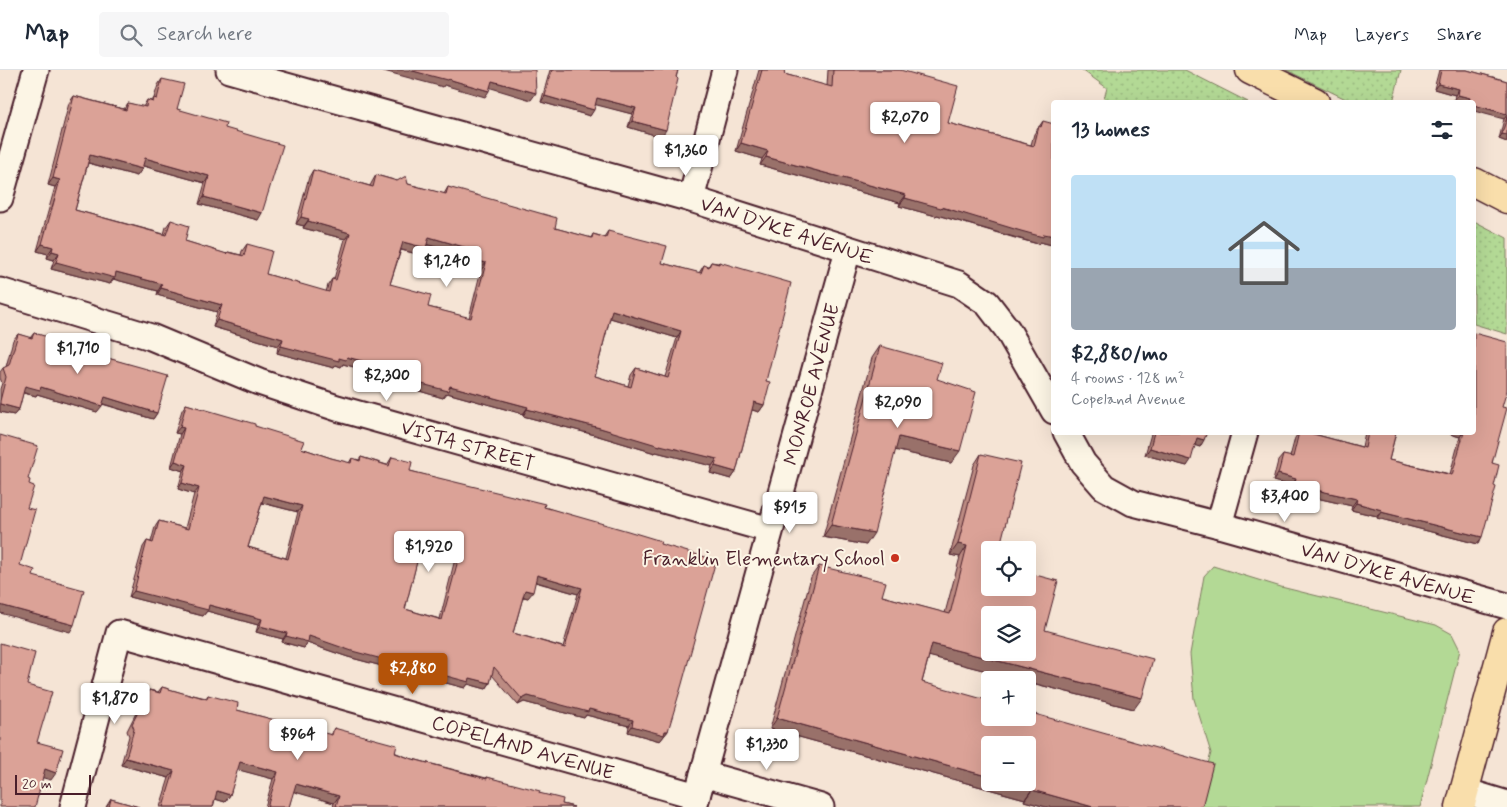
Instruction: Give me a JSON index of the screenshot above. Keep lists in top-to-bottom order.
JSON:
{
  "streets": {
    "street": [
      "VAN DYKE AVENUE",
      "MONROE AVENUE",
      "VISTA STREET",
      "COPELAND AVENUE"
    ]
  },
  "crossings": [
    ["VAN DYKE AVENUE", "MONROE AVENUE"],
    ["MONROE AVENUE", "VISTA STREET"],
    ["MONROE AVENUE", "COPELAND AVENUE"]
  ],
  "places": ["Franklin Elementary School"],
  "scale_bar": "20 m",
  "page": {
    "header": "Map",
    "search": "Search here",
    "nav": ["Map", "Layers", "Share"],
    "heading": "13 homes",
    "price": [
      "$2,070",
      "$1,360",
      "$1,240",
      "$1,710",
      "$2,300",
      "$2,090",
      "$3,400",
      "$915",
      "$1,920",
      "$2,880",
      "$1,870",
      "$964",
      "$1,330"
    ],
    "list": [
      {
        "name": "$2,880/mo",
        "note": "4 rooms · 128 m² · Copeland Avenue"
      }
    ],
    "map_buttons": ["+", "−"],
    "scale": "20 m"
  }
}
